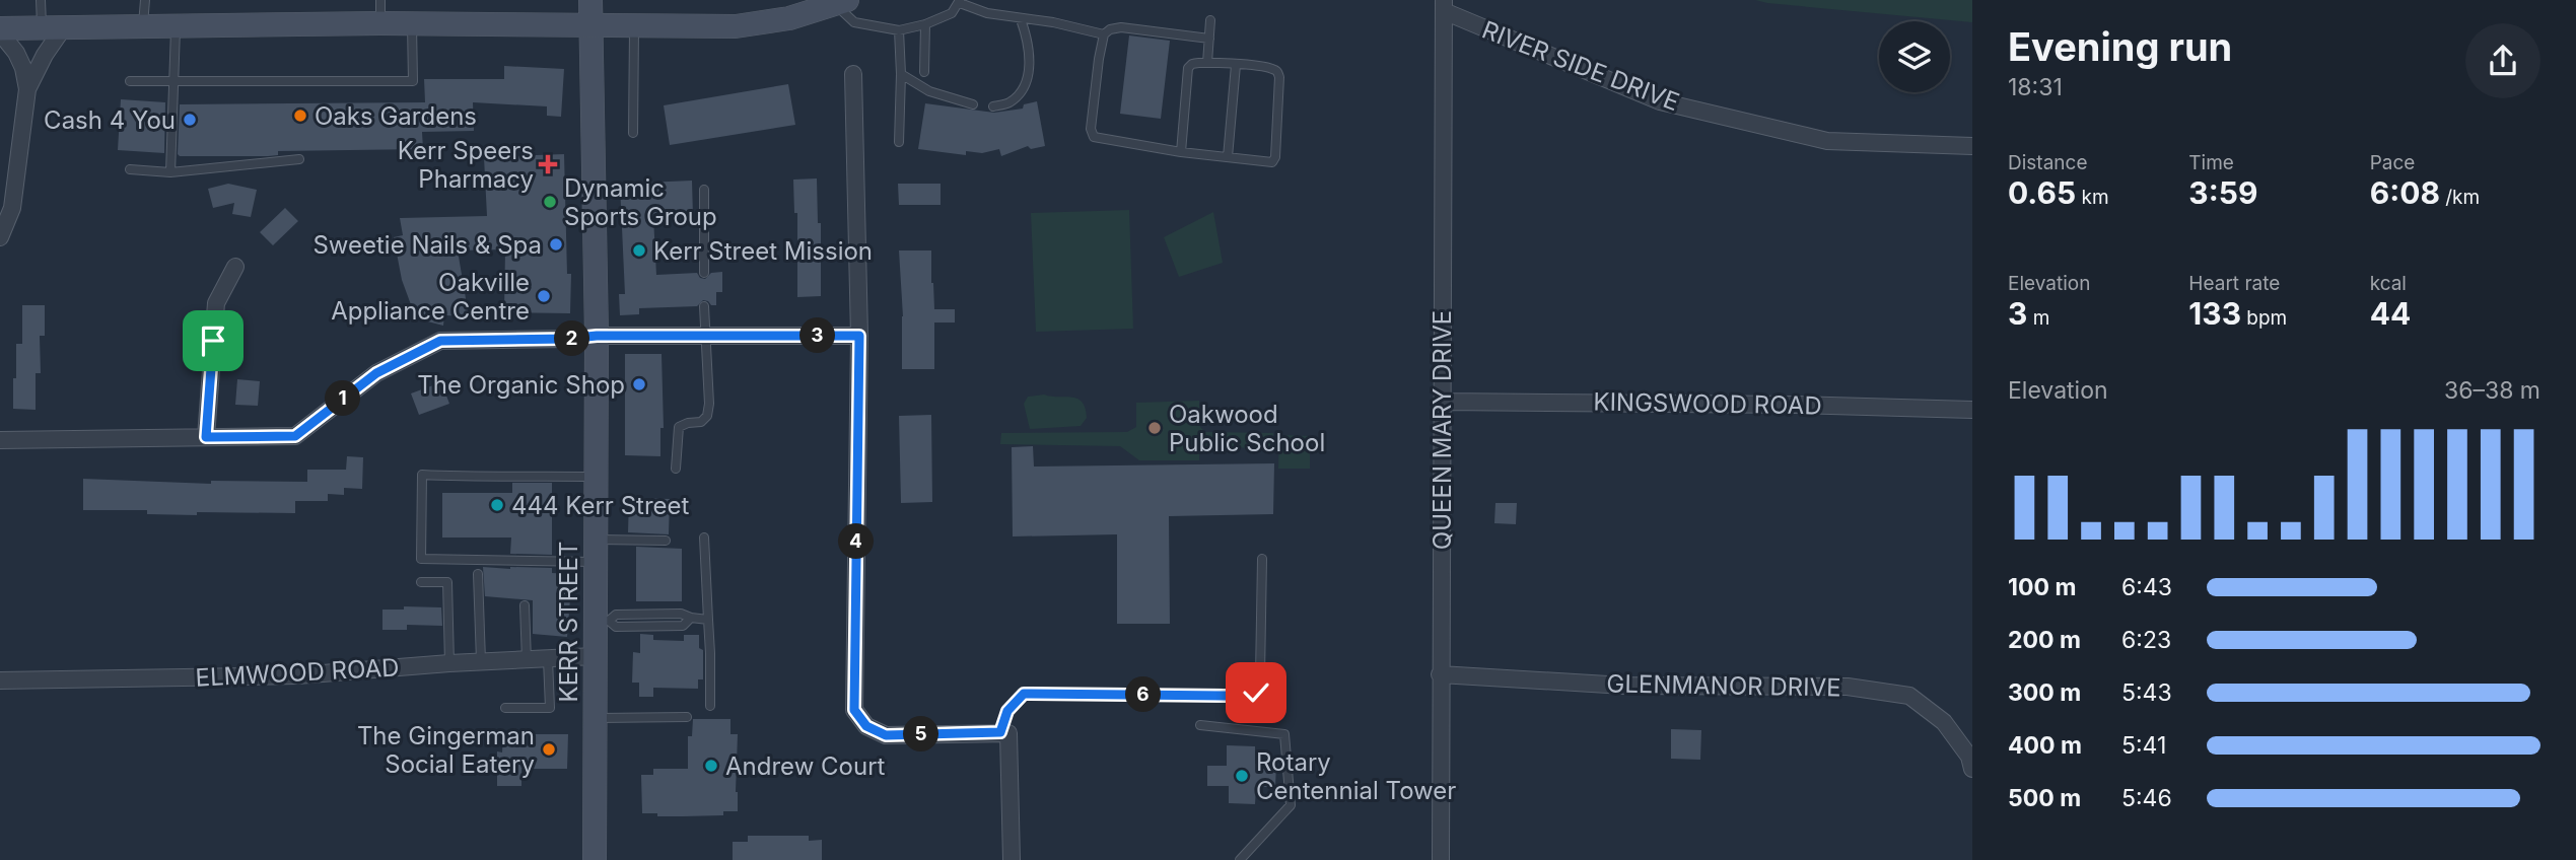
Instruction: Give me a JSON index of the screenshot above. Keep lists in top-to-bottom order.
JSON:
{
  "streets": {
    "main road": ["KERR STREET"],
    "street": [
      "RIVER SIDE DRIVE",
      "KINGSWOOD ROAD",
      "QUEEN MARY DRIVE",
      "ELMWOOD ROAD",
      "GLENMANOR DRIVE"
    ]
  },
  "crossings": [
    ["RIVER SIDE DRIVE", "QUEEN MARY DRIVE"],
    ["KINGSWOOD ROAD", "QUEEN MARY DRIVE"],
    ["QUEEN MARY DRIVE", "GLENMANOR DRIVE"],
    ["KERR STREET", "ELMWOOD ROAD"]
  ],
  "places": {
    "other": [
      "Oaks Gardens",
      "Cash 4 You",
      "Dynamic Sports Group",
      "Sweetie Nails & Spa",
      "Kerr Street Mission",
      "Oakville Appliance Centre",
      "The Organic Shop",
      "Oakwood Public School",
      "444 Kerr Street",
      "The Gingerman Social Eatery",
      "Andrew Court",
      "Rotary Centennial Tower"
    ],
    "health": ["Kerr Speers Pharmacy"]
  },
  "page": {
    "heading": ["Evening run", "18:31"],
    "stats": [
      ["Distance", "0.65 km"],
      ["Time", "3:59"],
      ["Pace", "6:08 /km"],
      ["Elevation", "3 m"],
      ["Heart rate", "133 bpm"],
      ["kcal", "44"]
    ],
    "pins": [
      "3",
      "2",
      "1",
      "4",
      "6",
      "5"
    ],
    "chart": ["Elevation", "36–38 m"],
    "list": [
      {
        "name": "100 m",
        "note": "6:43"
      },
      {
        "name": "200 m",
        "note": "6:23"
      },
      {
        "name": "300 m",
        "note": "5:43"
      },
      {
        "name": "400 m",
        "note": "5:41"
      },
      {
        "name": "500 m",
        "note": "5:46"
      }
    ]
  }
}
